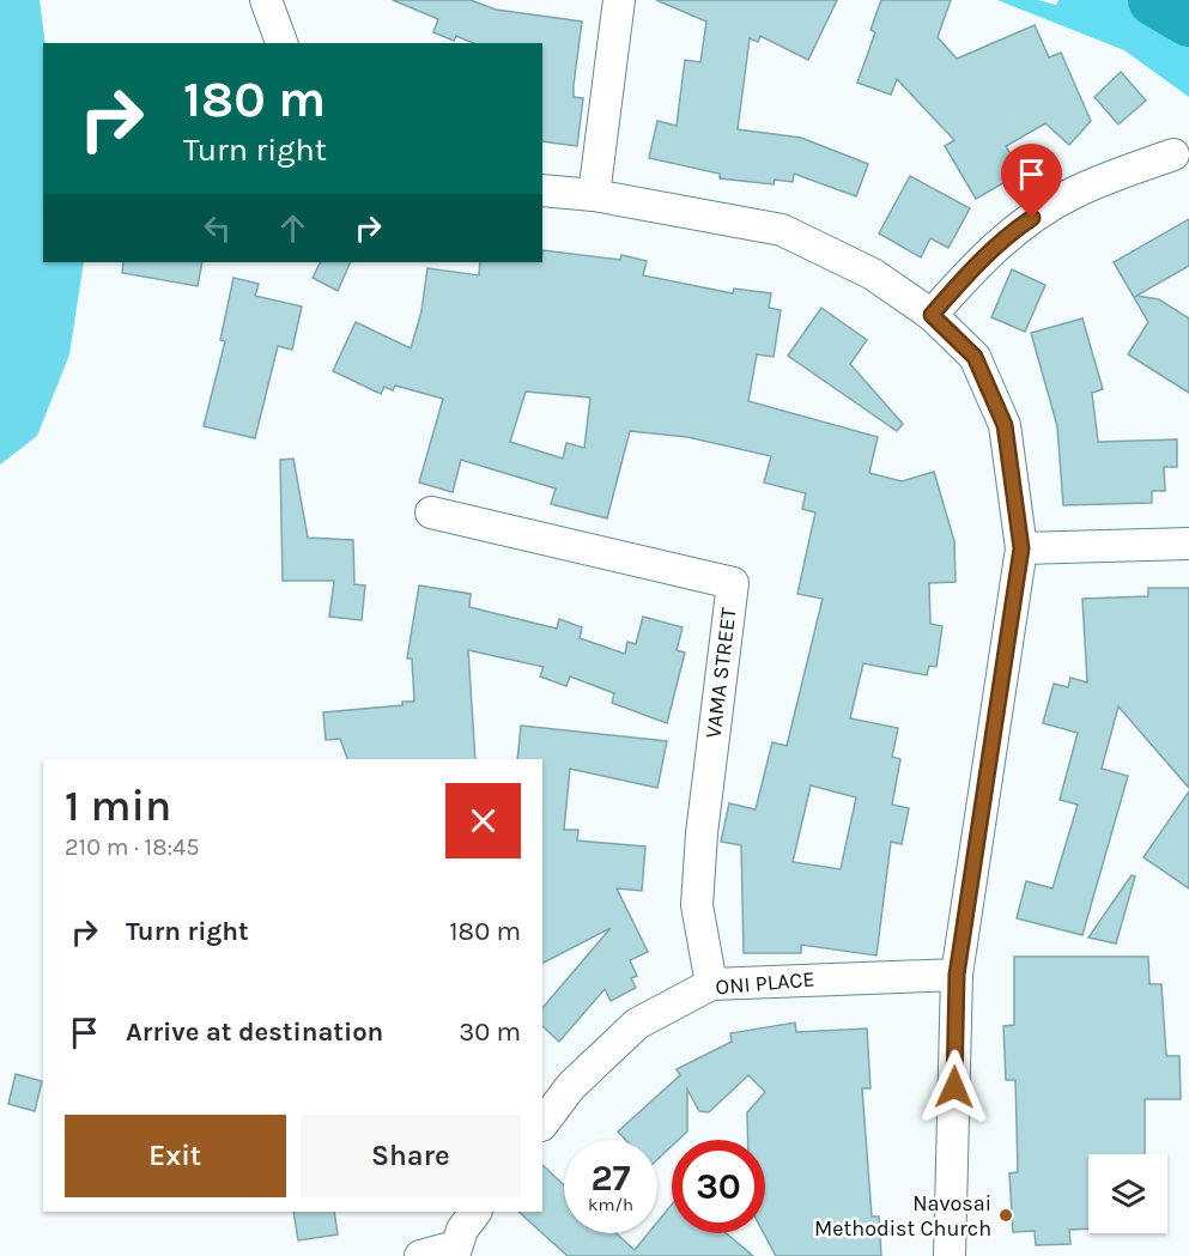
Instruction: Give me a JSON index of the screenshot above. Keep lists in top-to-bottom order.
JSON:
{
  "streets": {
    "street": ["VAMA STREET", "ONI PLACE"]
  },
  "crossings": [
    ["VAMA STREET", "ONI PLACE"]
  ],
  "places": ["Navosai Methodist Church"],
  "page": {
    "turn": ["180 m", "Turn right"],
    "heading": ["1 min", "210 m · 18:45"],
    "list": [
      {
        "name": "Turn right",
        "value": "180 m"
      },
      {
        "name": "Arrive at destination",
        "value": "30 m"
      }
    ],
    "buttons": ["Exit", "Share"],
    "speed": "27 km/h",
    "limit": "30"
  }
}
